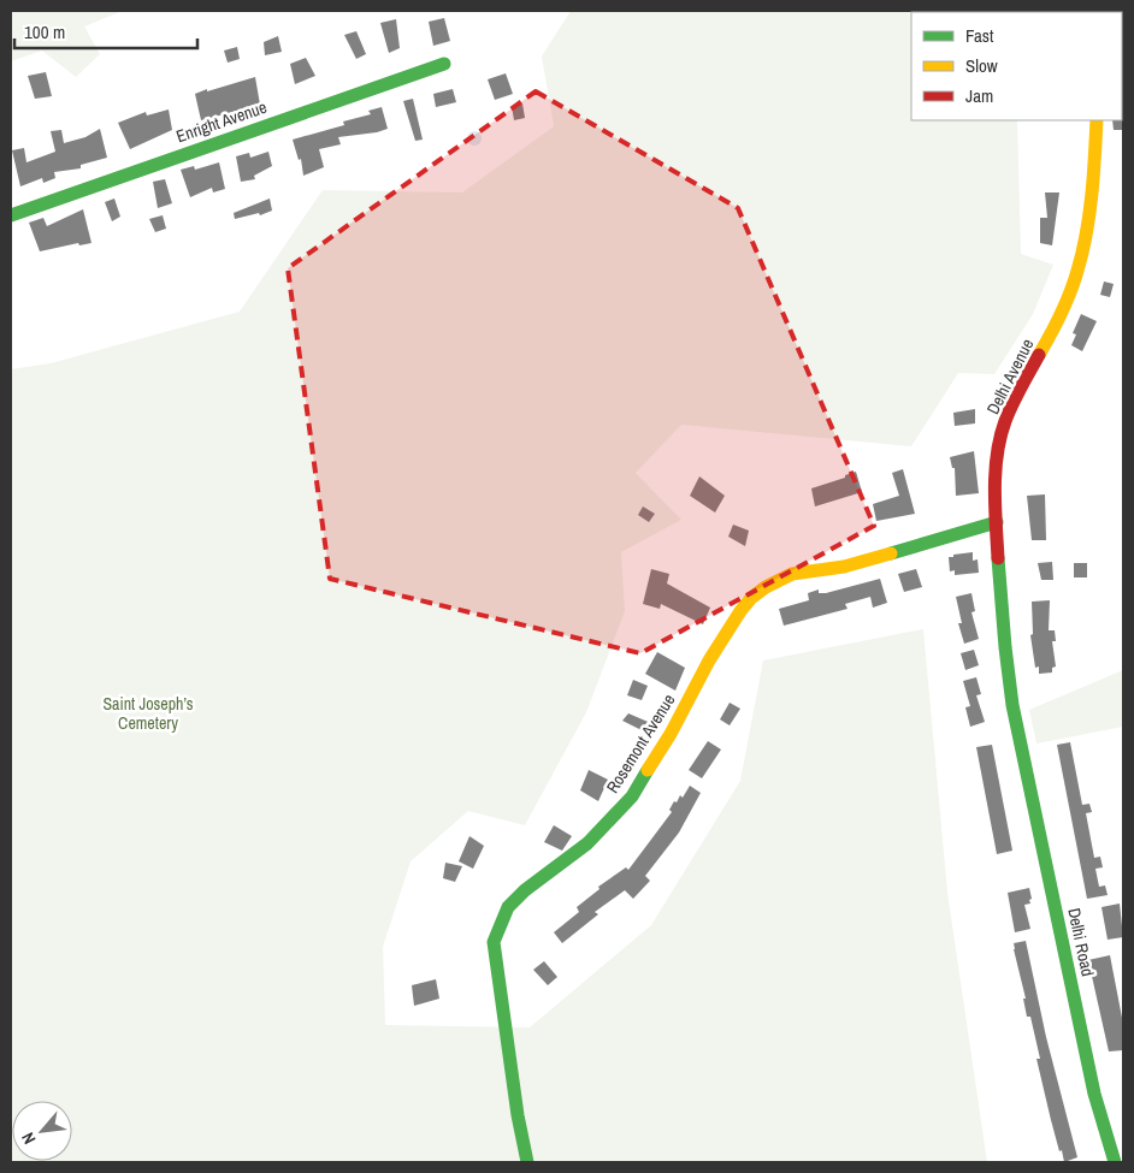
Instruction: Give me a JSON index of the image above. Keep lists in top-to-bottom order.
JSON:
{
  "streets": {
    "street": [
      "Enright Avenue",
      "Delhi Avenue",
      "Rosemont Avenue",
      "Delhi Road"
    ]
  },
  "crossings": [
    ["Delhi Avenue", "Rosemont Avenue"],
    ["Delhi Avenue", "Delhi Road"]
  ],
  "parks": ["Saint Joseph’s Cemetery"],
  "legend": ["Fast", "Slow", "Jam"],
  "scale_bar": "100 m",
  "north": "bottom left"
}
